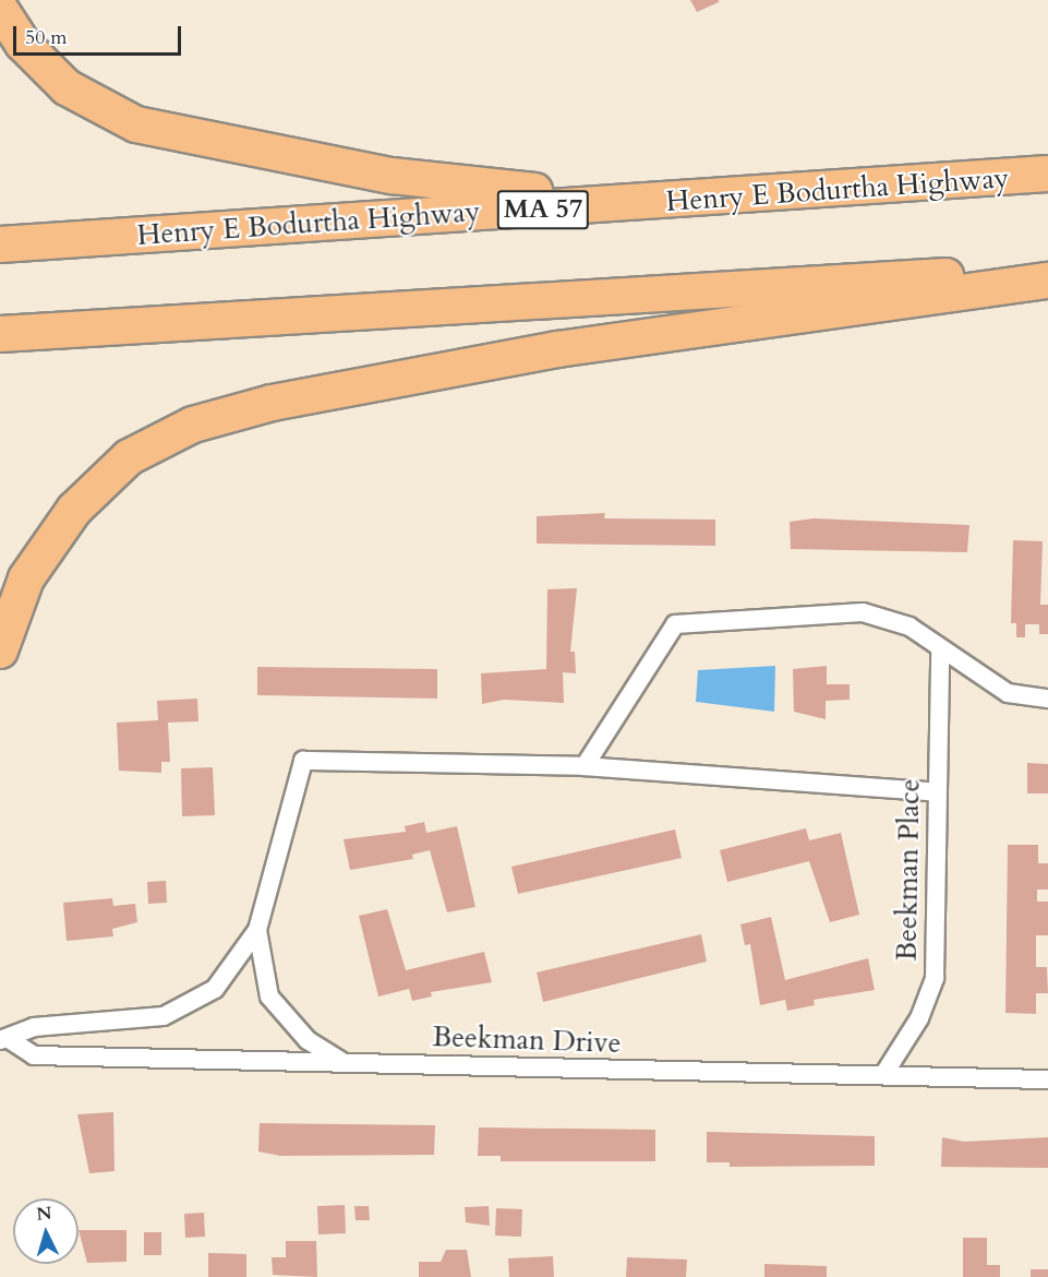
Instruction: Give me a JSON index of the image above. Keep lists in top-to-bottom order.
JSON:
{
  "streets": {
    "highway": ["Henry E Bodurtha Highway", "MA 57"],
    "street": ["Beekman Place", "Beekman Drive"]
  },
  "crossings": [
    ["Beekman Place", "Beekman Drive"]
  ],
  "scale_bar": "50 m",
  "north": "top"
}
